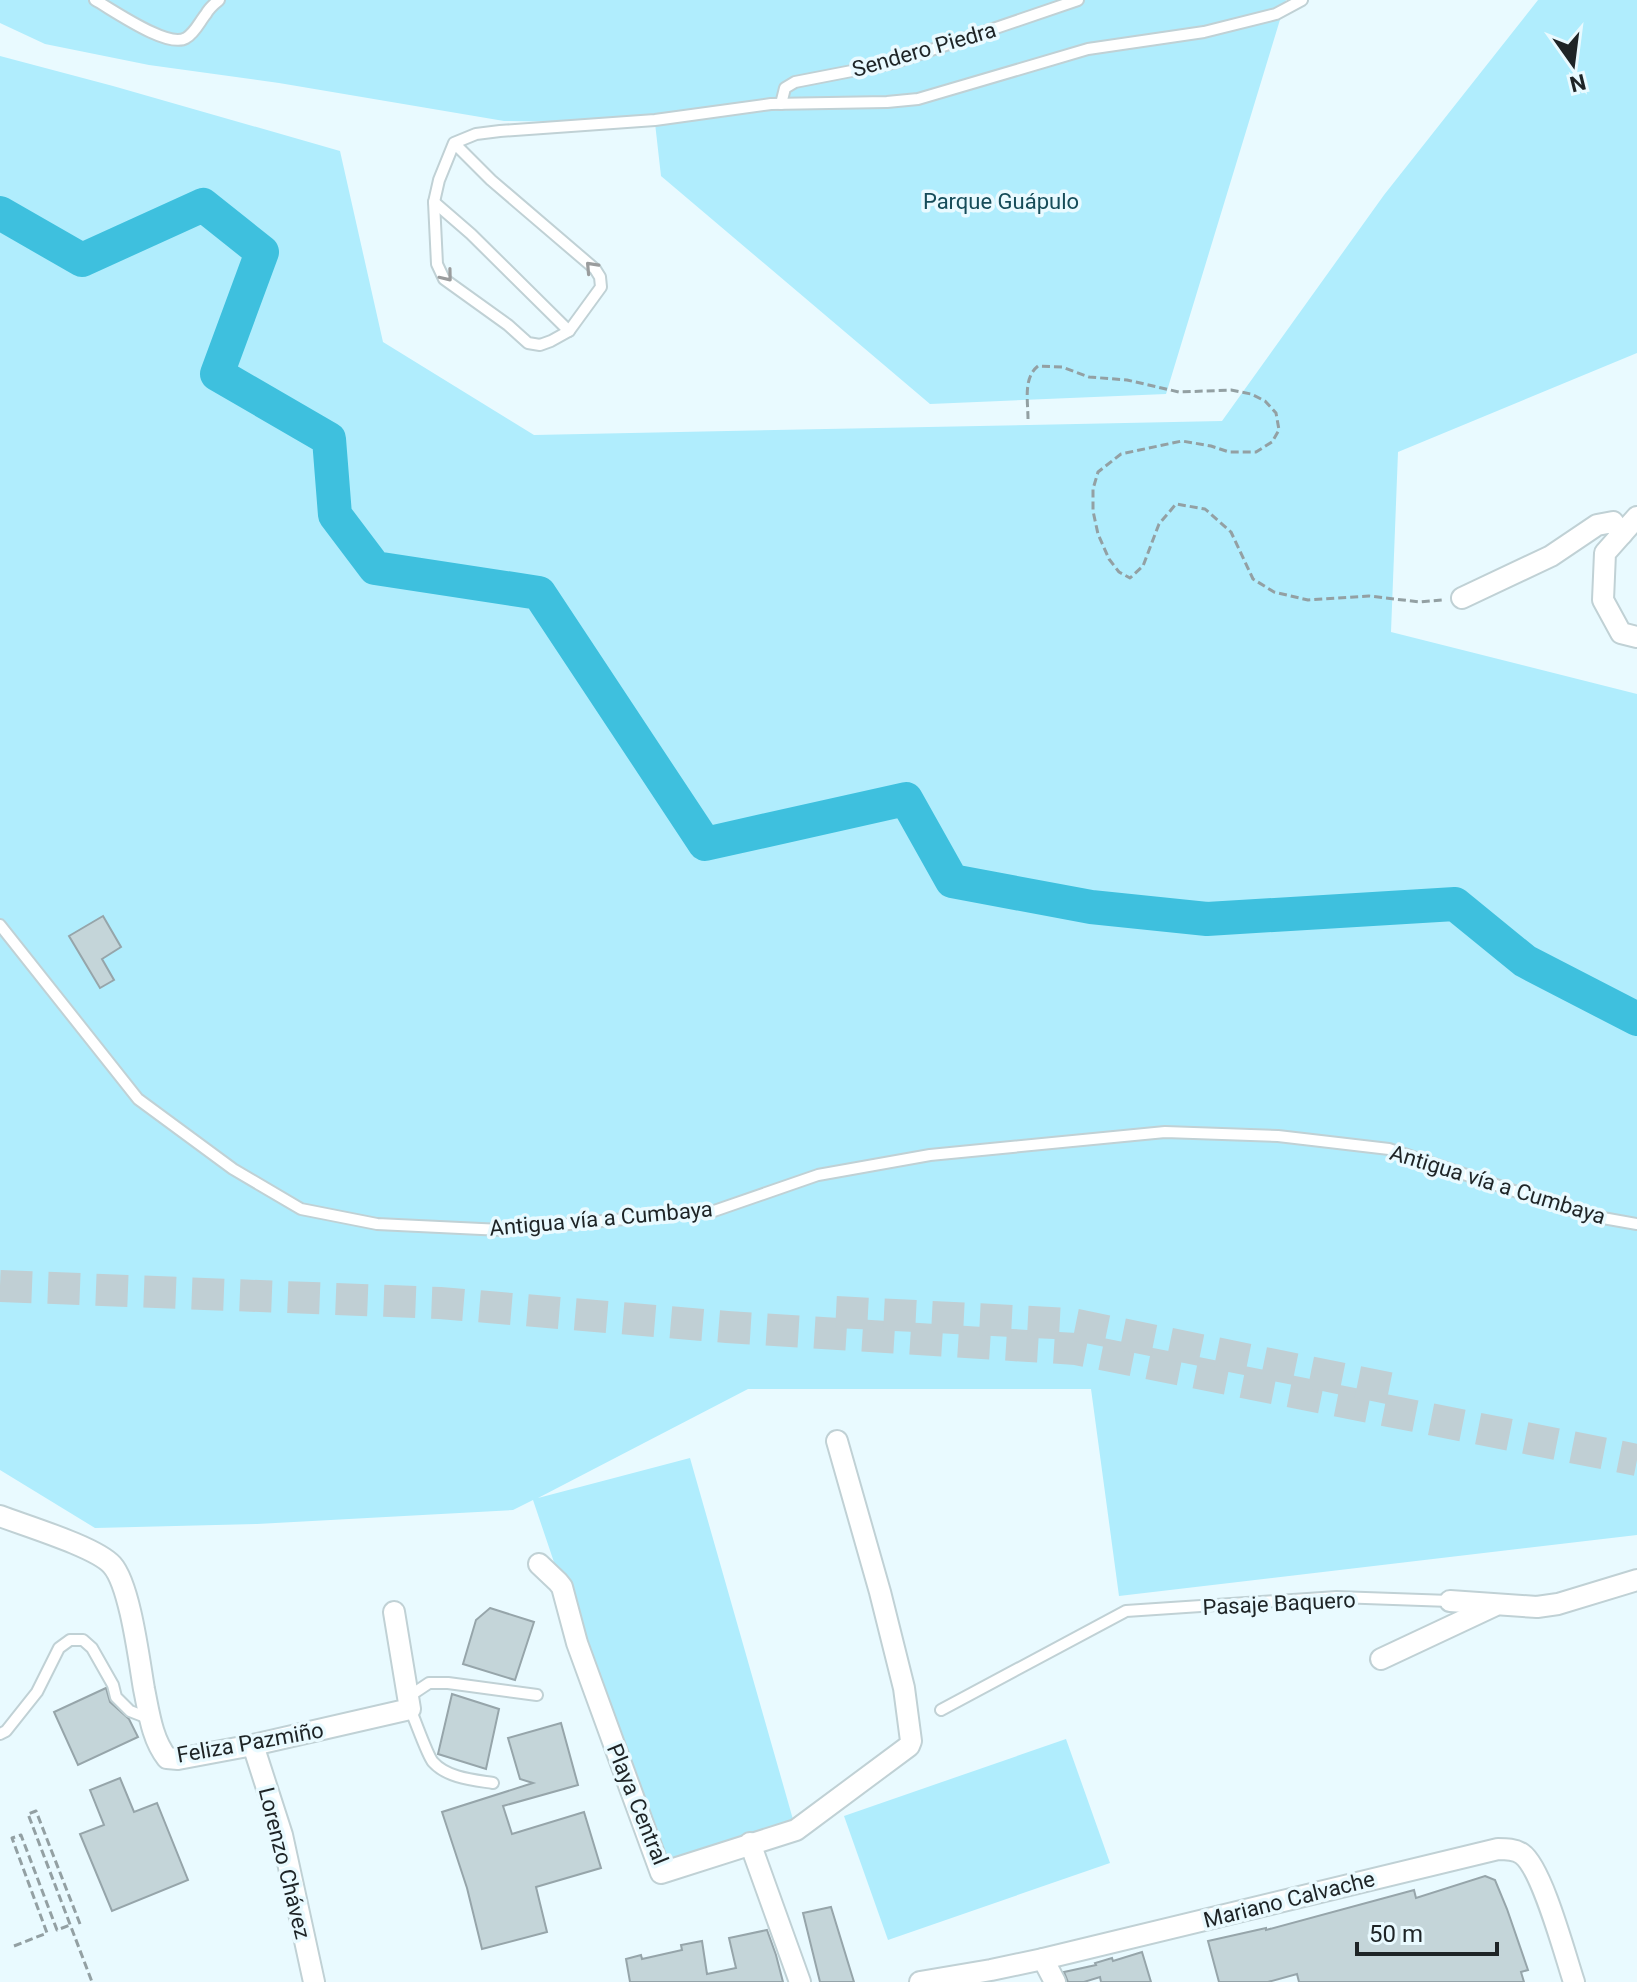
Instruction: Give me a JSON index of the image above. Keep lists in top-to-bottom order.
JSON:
{
  "streets": {
    "street": [
      "Pasaje Baquero",
      "Feliza Pazmiño",
      "Playa Central",
      "Lorenzo Chávez",
      "Mariano Calvache"
    ],
    "lane": ["Sendero Piedra", "Antigua vía a Cumbaya"]
  },
  "crossings": [
    ["Feliza Pazmiño", "Lorenzo Chávez"]
  ],
  "parks": ["Parque Guápulo"],
  "scale_bar": "50 m",
  "north": "bottom"
}
